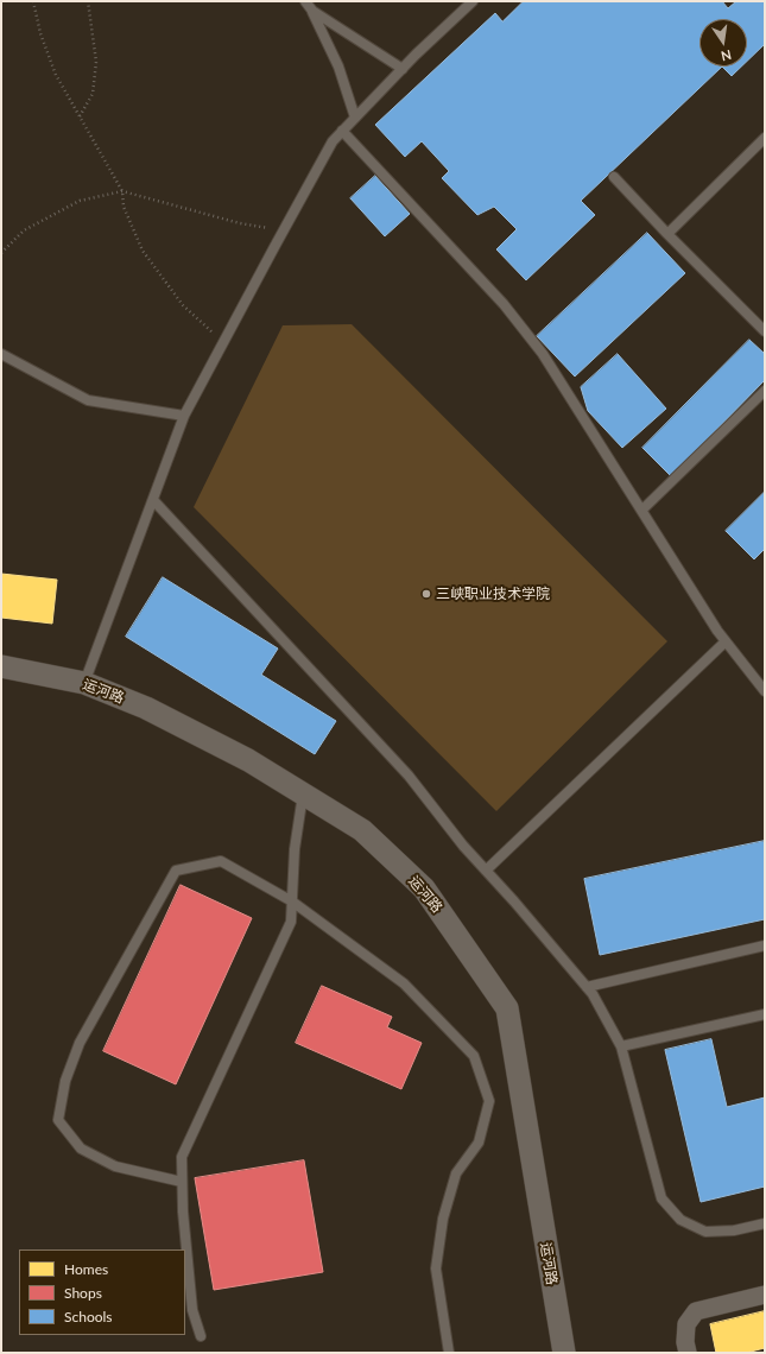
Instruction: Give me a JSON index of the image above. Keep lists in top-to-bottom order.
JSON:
{
  "streets": {
    "street": ["运河路"]
  },
  "places": ["三峡职业技术学院"],
  "legend": ["Homes", "Shops", "Schools"],
  "north": "bottom"
}
